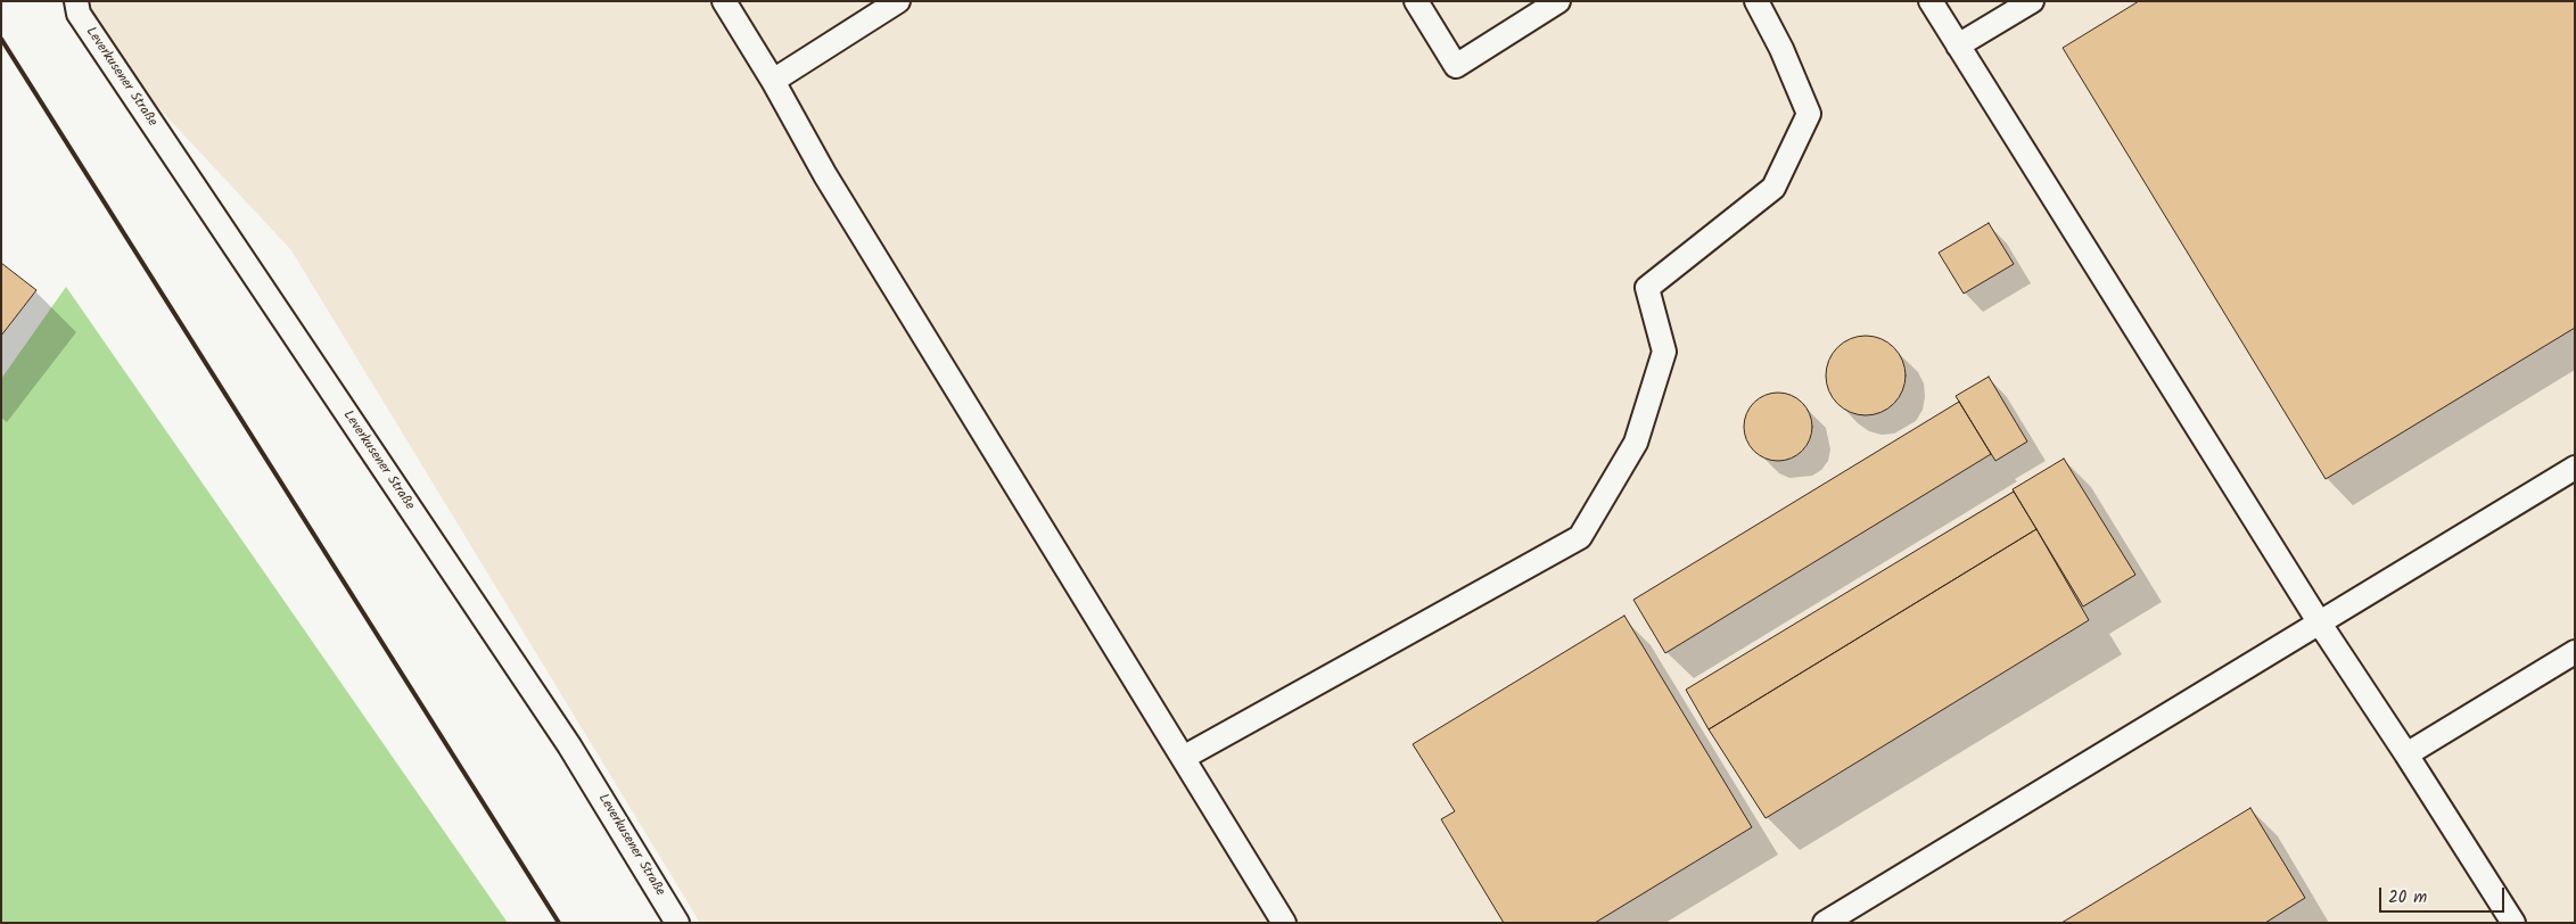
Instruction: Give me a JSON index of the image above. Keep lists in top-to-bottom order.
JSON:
{
  "streets": {
    "lane": ["Leverkusener Straße"]
  },
  "scale_bar": "20 m"
}
